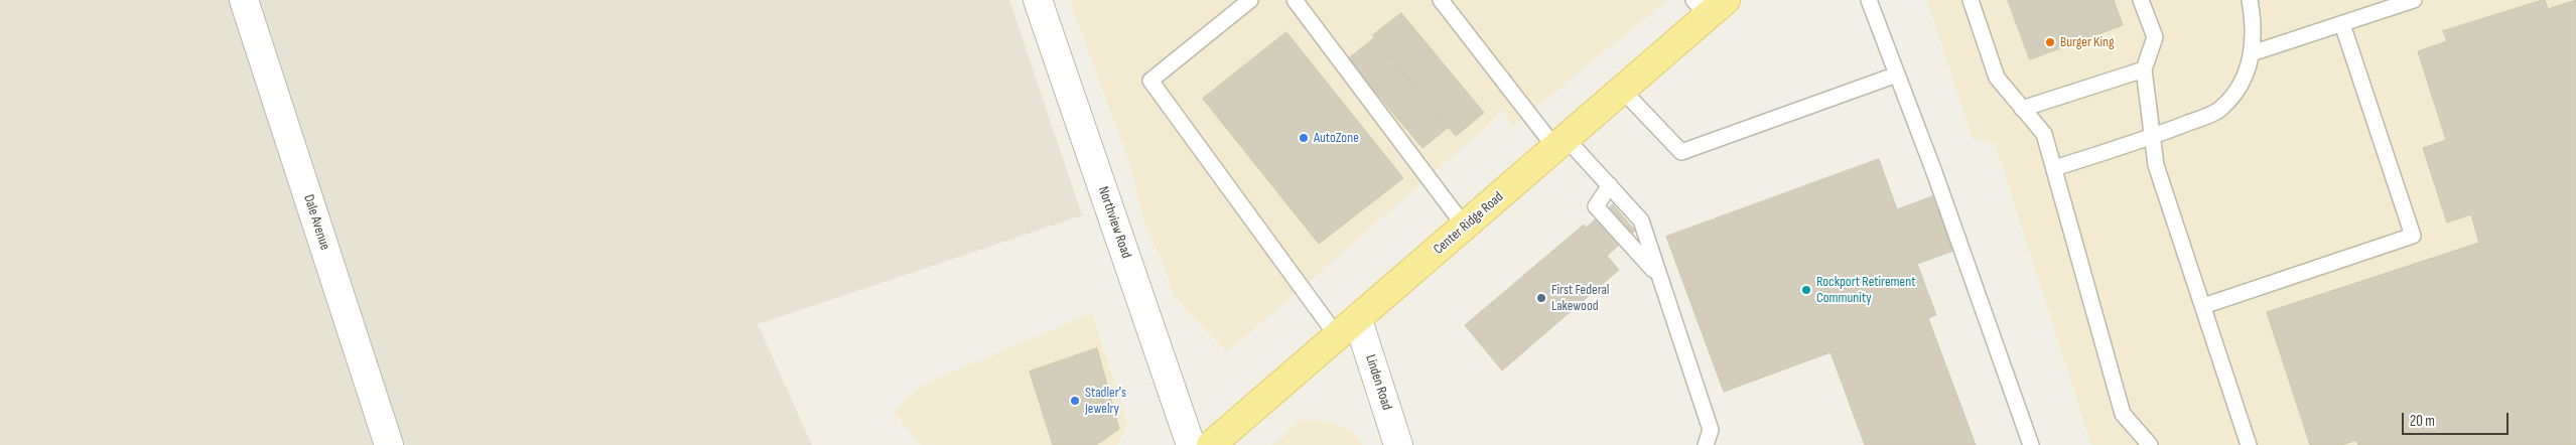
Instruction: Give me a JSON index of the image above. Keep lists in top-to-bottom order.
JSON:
{
  "streets": {
    "main road": ["Center Ridge Road"],
    "street": ["Dale Avenue", "Northview Road", "Linden Road"]
  },
  "crossings": [
    ["Center Ridge Road", "Linden Road"]
  ],
  "places": [
    "Burger King",
    "AutoZone",
    "Rockport Retirement Community",
    "First Federal Lakewood",
    "Stadler's Jewelry"
  ],
  "scale_bar": "20 m"
}
